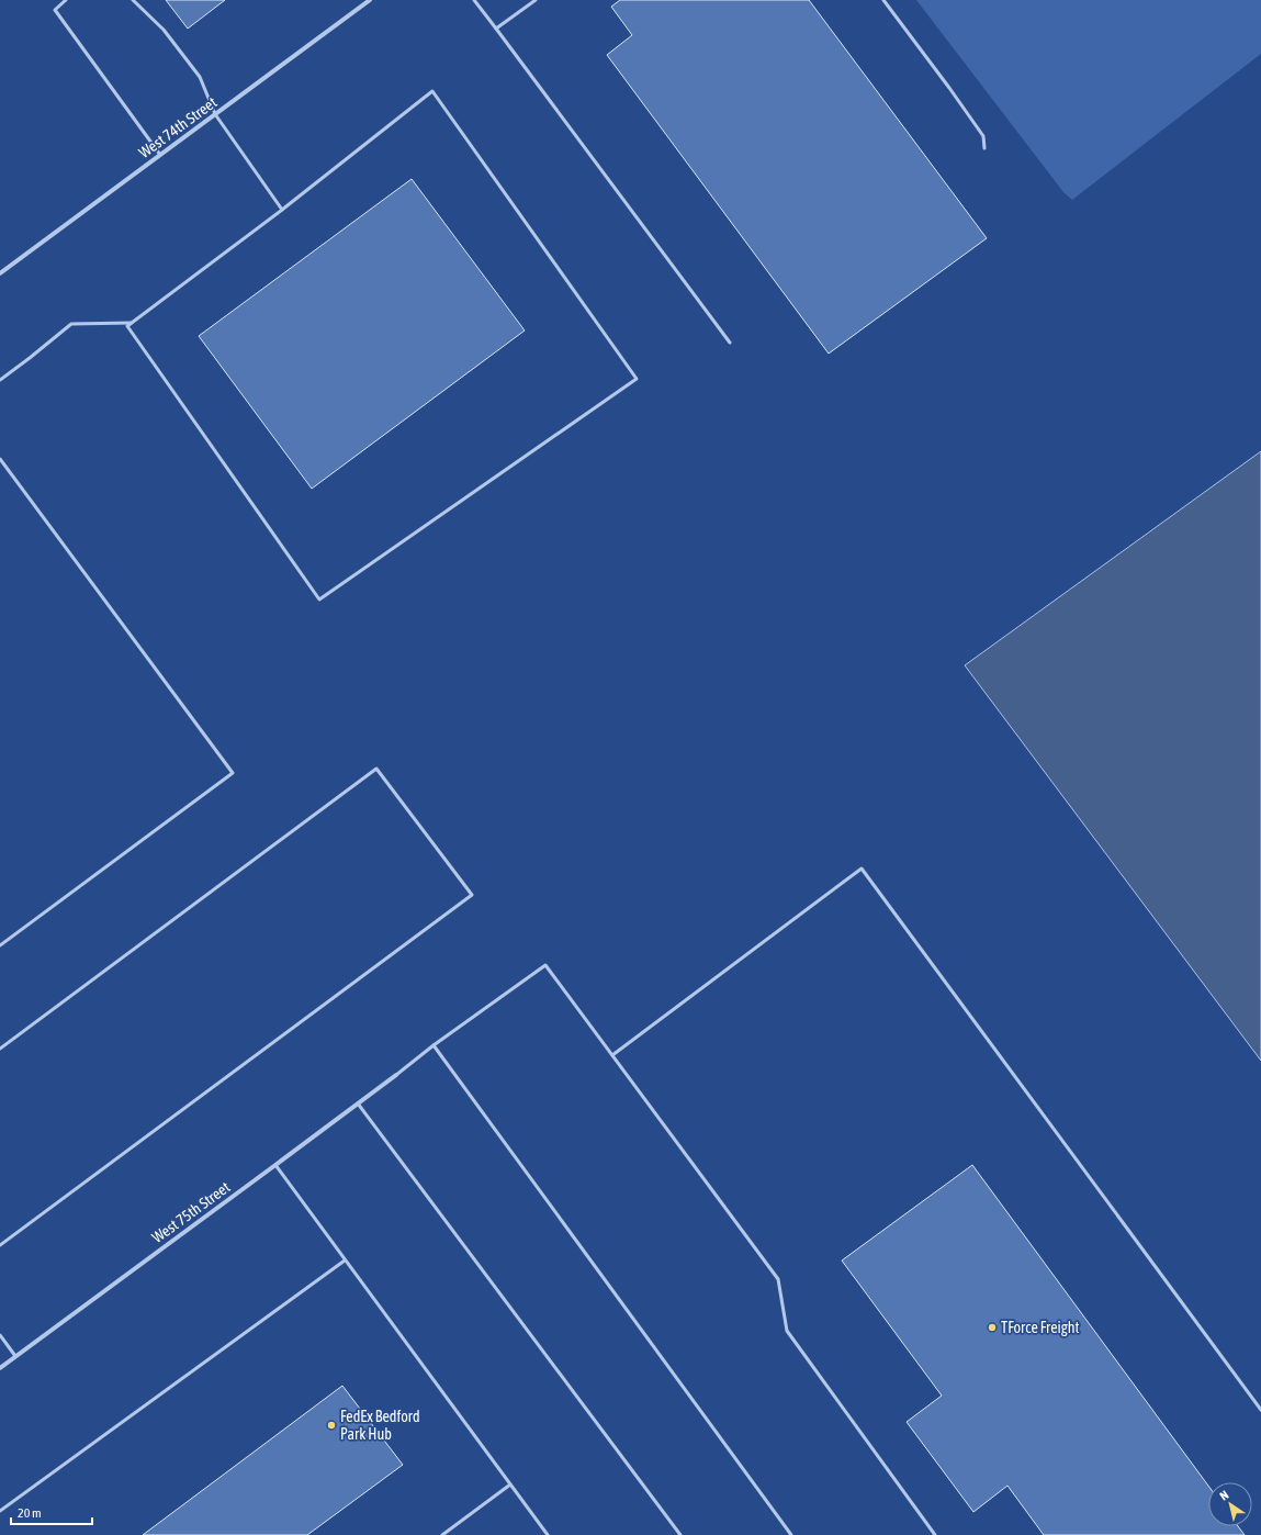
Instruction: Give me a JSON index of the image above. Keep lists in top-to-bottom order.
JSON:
{
  "streets": {
    "street": ["West 74th Street", "West 75th Street"]
  },
  "places": ["TForce Freight", "FedEx Bedford Park Hub"],
  "scale_bar": "20 m",
  "north": "top left"
}
